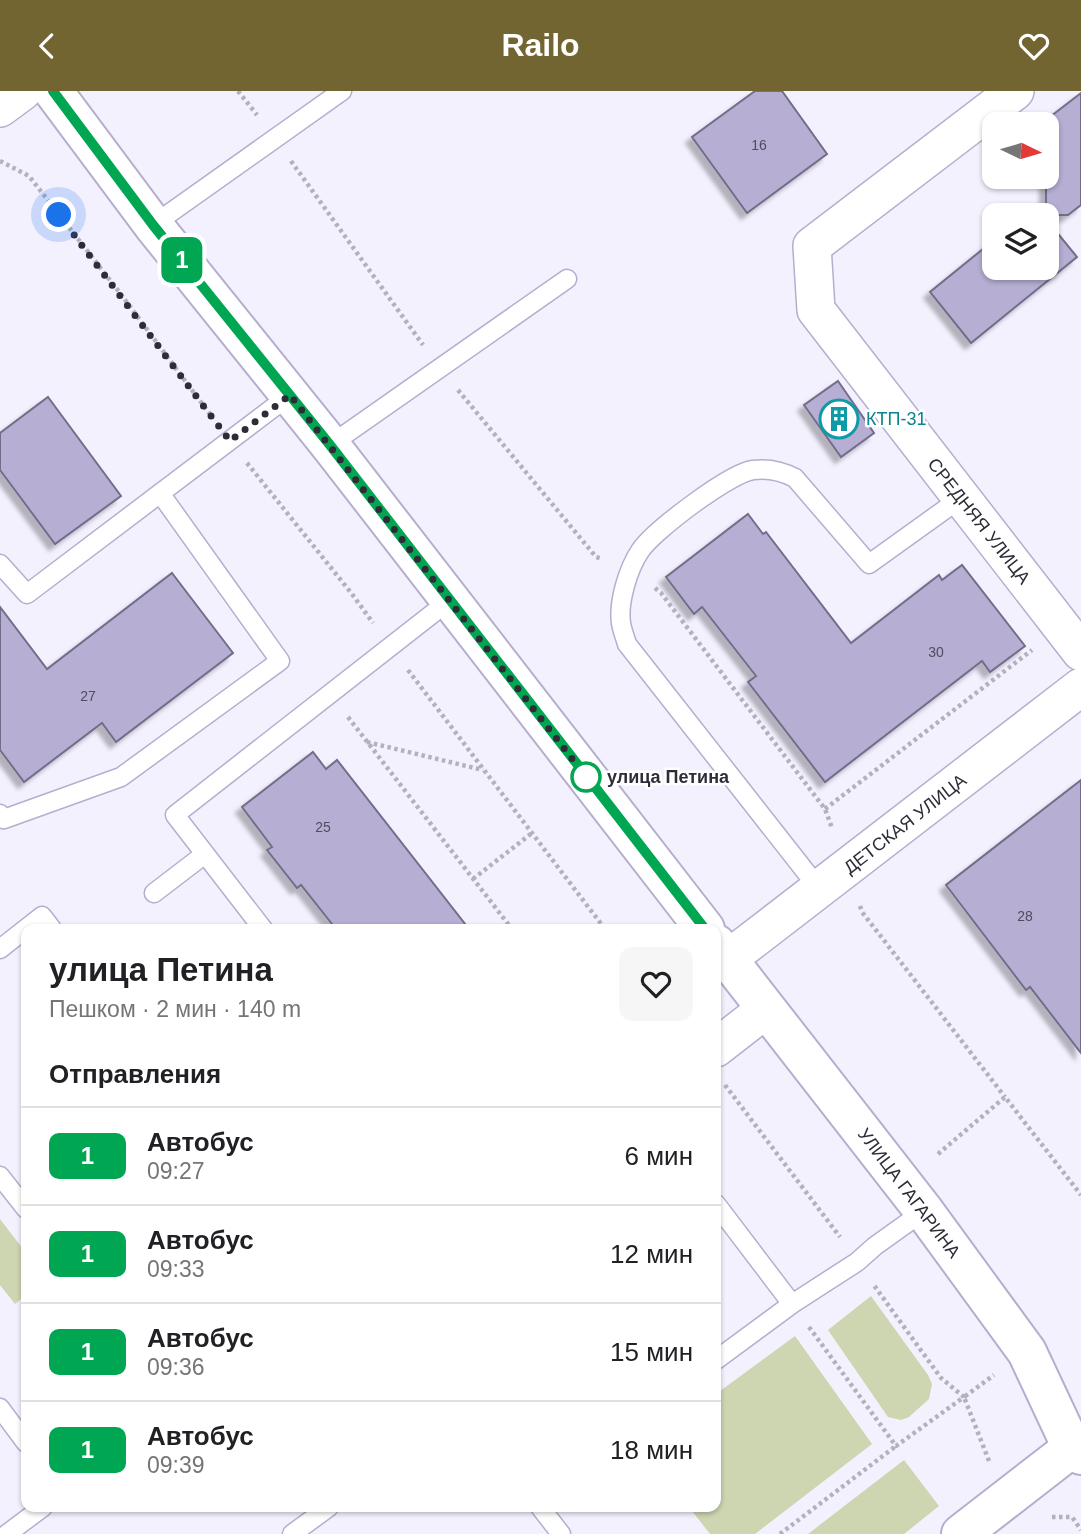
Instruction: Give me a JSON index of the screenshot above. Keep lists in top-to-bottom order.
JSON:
{
  "streets": {
    "street": ["СРЕДНЯЯ УЛИЦА", "ДЕТСКАЯ УЛИЦА", "УЛИЦА ГАГАРИНА"]
  },
  "crossings": [
    ["ДЕТСКАЯ УЛИЦА", "УЛИЦА ГАГАРИНА"]
  ],
  "places": {
    "building": ["КТП-31"],
    "other": ["улица Петина"]
  },
  "lines": ["bus line 1"],
  "house_numbers": [
    "16",
    "30",
    "27",
    "25",
    "28"
  ],
  "north": "right",
  "page": {
    "header": "Railo",
    "on_map": "1",
    "heading": [
      ["улица Петина", "Пешком · 2 мин · 140 m"],
      "Отправления"
    ],
    "list": [
      {
        "mark": "1",
        "name": "Автобус",
        "note": "09:27",
        "value": "6 мин"
      },
      {
        "mark": "1",
        "name": "Автобус",
        "note": "09:33",
        "value": "12 мин"
      },
      {
        "mark": "1",
        "name": "Автобус",
        "note": "09:36",
        "value": "15 мин"
      },
      {
        "mark": "1",
        "name": "Автобус",
        "note": "09:39",
        "value": "18 мин"
      }
    ]
  }
}
